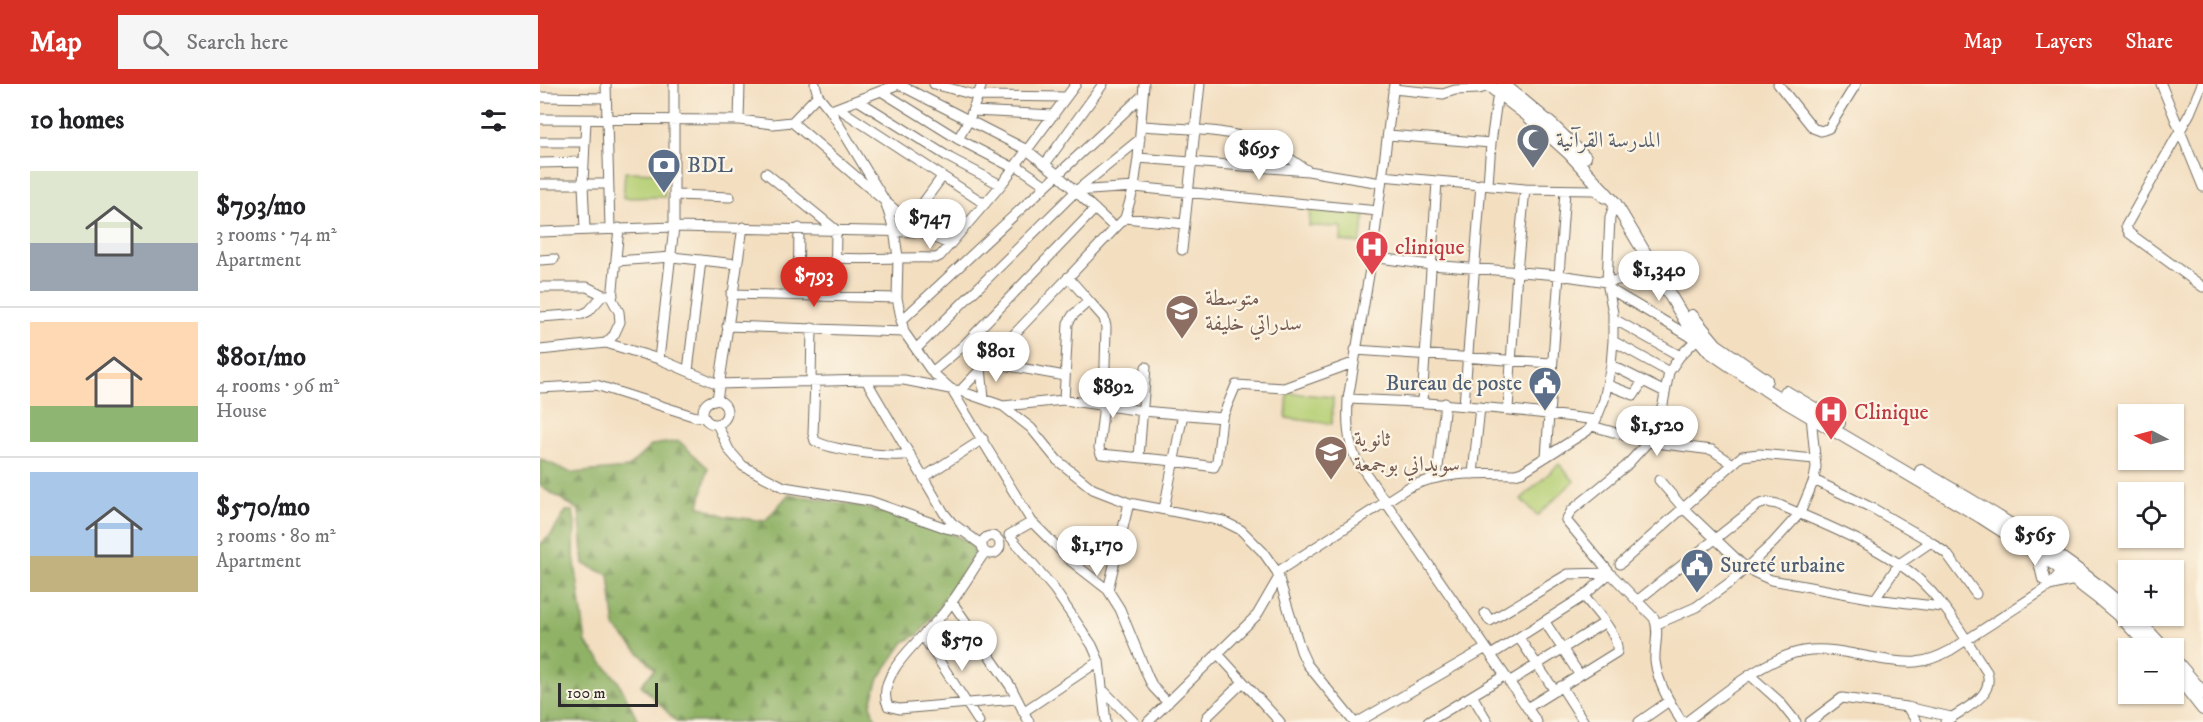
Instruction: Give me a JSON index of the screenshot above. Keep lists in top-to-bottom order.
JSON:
{
  "places": {
    "mosque": ["المدرسة القرآنية"],
    "bank": ["BDL"],
    "hospital": ["clinique", "Clinique"],
    "school or university": ["متوسطة سدراتي خليفة", "ثانوية سويداني بوجمعة"],
    "public building": ["Bureau de poste", "Sureté urbaine"]
  },
  "scale_bar": "100 m",
  "north": "left",
  "page": {
    "header": "Map",
    "search": "Search here",
    "nav": ["Map", "Layers", "Share"],
    "heading": "10 homes",
    "price": [
      "$695",
      "$747",
      "$1,340",
      "$793",
      "$801",
      "$892",
      "$1,520",
      "$565",
      "$1,170",
      "$570"
    ],
    "list": [
      {
        "name": "$793/mo",
        "note": "3 rooms · 74 m² · Apartment"
      },
      {
        "name": "$801/mo",
        "note": "4 rooms · 96 m² · House"
      },
      {
        "name": "$570/mo",
        "note": "3 rooms · 80 m² · Apartment"
      }
    ],
    "map_buttons": ["+", "−"],
    "scale": "100 m"
  }
}
